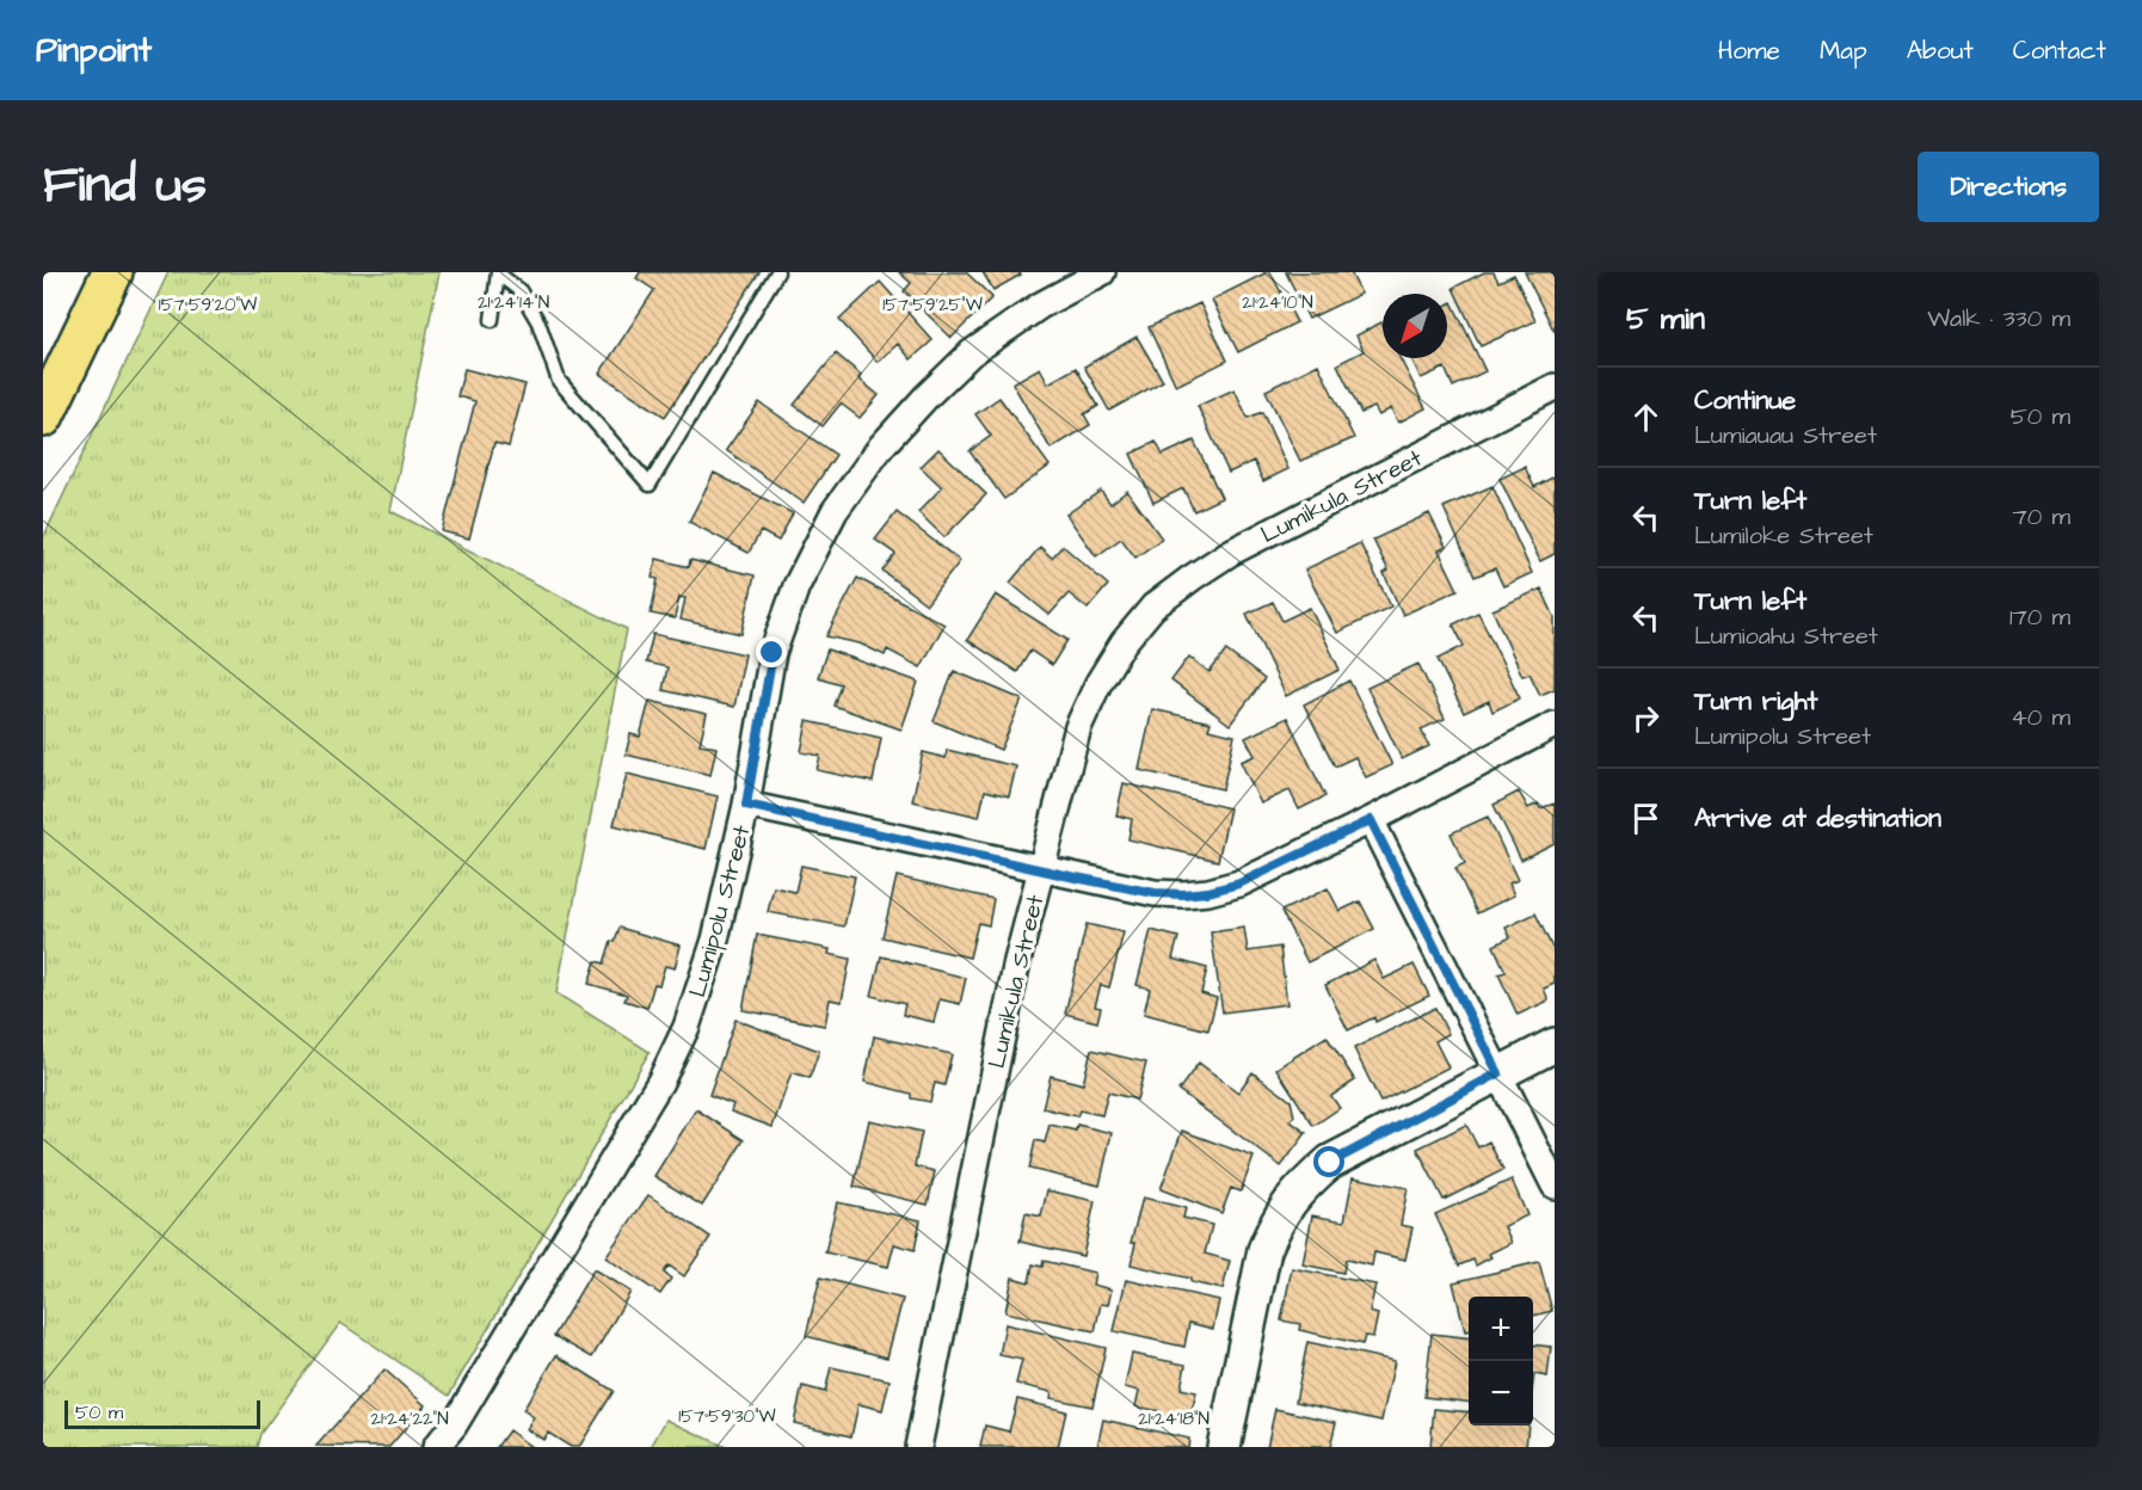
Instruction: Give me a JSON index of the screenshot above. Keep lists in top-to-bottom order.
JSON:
{
  "streets": {
    "street": ["Lumikula Street", "Lumipolu Street"]
  },
  "scale_bar": "50 m",
  "north": "bottom left",
  "page": {
    "header": "Pinpoint",
    "nav": [
      "Home",
      "Map",
      "About",
      "Contact"
    ],
    "title": "Find us",
    "buttons": "Directions",
    "heading": ["5 min", "Walk · 330 m"],
    "list": [
      ["Continue", "Lumiauau Street", "50 m"],
      ["Turn left", "Lumiloke Street", "70 m"],
      ["Turn left", "Lumioahu Street", "170 m"],
      ["Turn right", "Lumipolu Street", "40 m"],
      "Arrive at destination"
    ],
    "map_buttons": ["+", "−"],
    "scale": "50 m"
  },
  "coordinates": [
    "21°24'14\"N",
    "21°24'10\"N",
    "157°59'20\"W",
    "157°59'25\"W",
    "157°59'30\"W",
    "21°24'22\"N",
    "21°24'18\"N"
  ]
}
